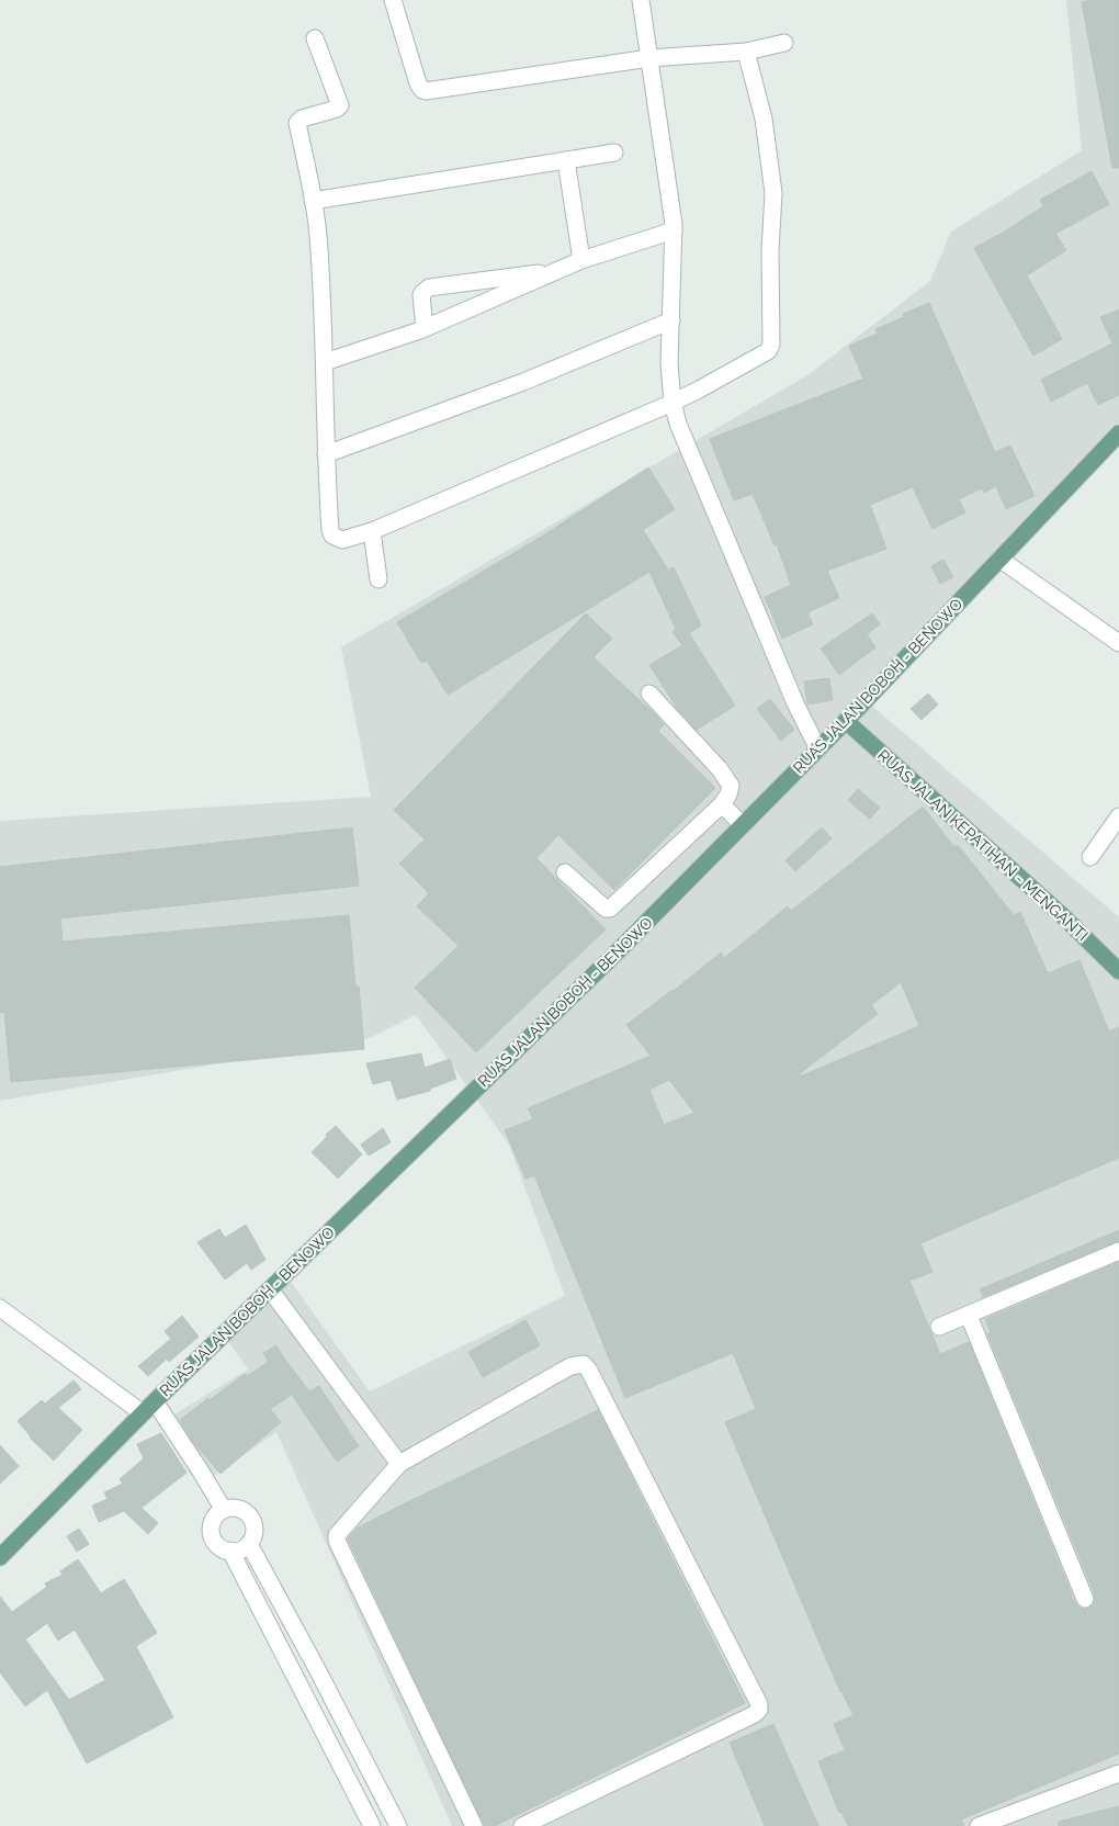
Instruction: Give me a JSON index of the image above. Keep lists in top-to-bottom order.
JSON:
{
  "streets": {
    "main road": ["RUAS JALAN BOBOH - BENOWO", "RUAS JALAN KEPATIHAN - MENGANTI"]
  },
  "crossings": [
    ["RUAS JALAN BOBOH - BENOWO", "RUAS JALAN KEPATIHAN - MENGANTI"]
  ]
}
